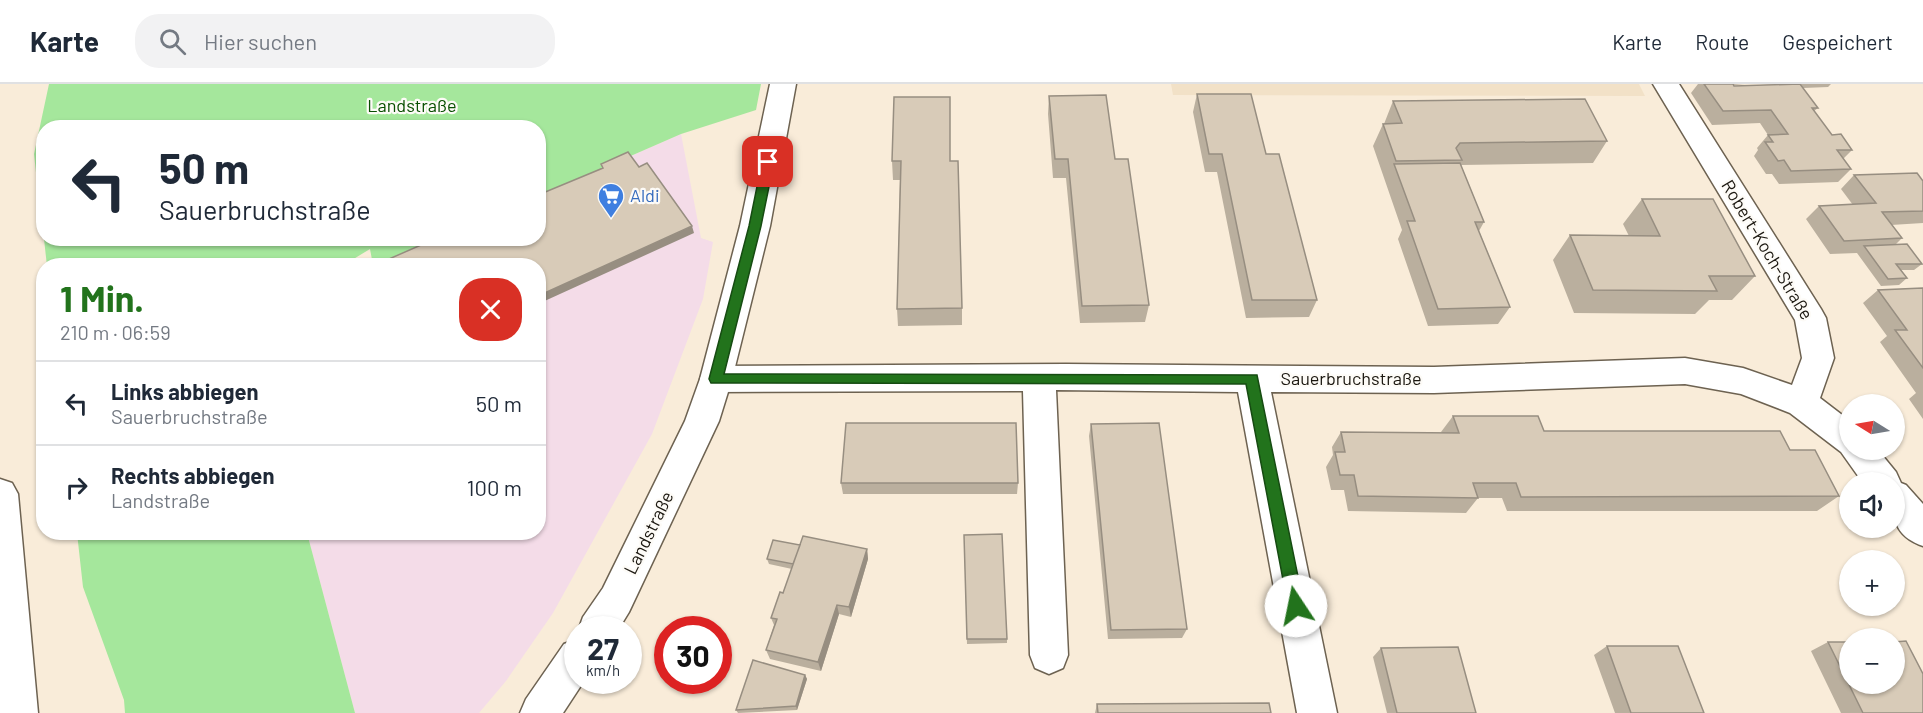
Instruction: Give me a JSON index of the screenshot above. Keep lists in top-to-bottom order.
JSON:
{
  "streets": {
    "street": ["Robert-Koch-Straße", "Sauerbruchstraße", "Landstraße"]
  },
  "crossings": [
    ["Robert-Koch-Straße", "Sauerbruchstraße"],
    ["Sauerbruchstraße", "Landstraße"]
  ],
  "parks": ["Landstraße"],
  "places": {
    "supermarket": ["Aldi"]
  },
  "north": "left",
  "page": {
    "header": "Karte",
    "search": "Hier suchen",
    "nav": ["Karte", "Route", "Gespeichert"],
    "turn": ["50 m", "Sauerbruchstraße"],
    "heading": ["1 Min.", "210 m · 06:59"],
    "list": [
      {
        "name": "Links abbiegen",
        "note": "Sauerbruchstraße",
        "value": "50 m"
      },
      {
        "name": "Rechts abbiegen",
        "note": "Landstraße",
        "value": "100 m"
      }
    ],
    "map_buttons": ["+", "−"],
    "speed": "27 km/h",
    "limit": "30"
  }
}
